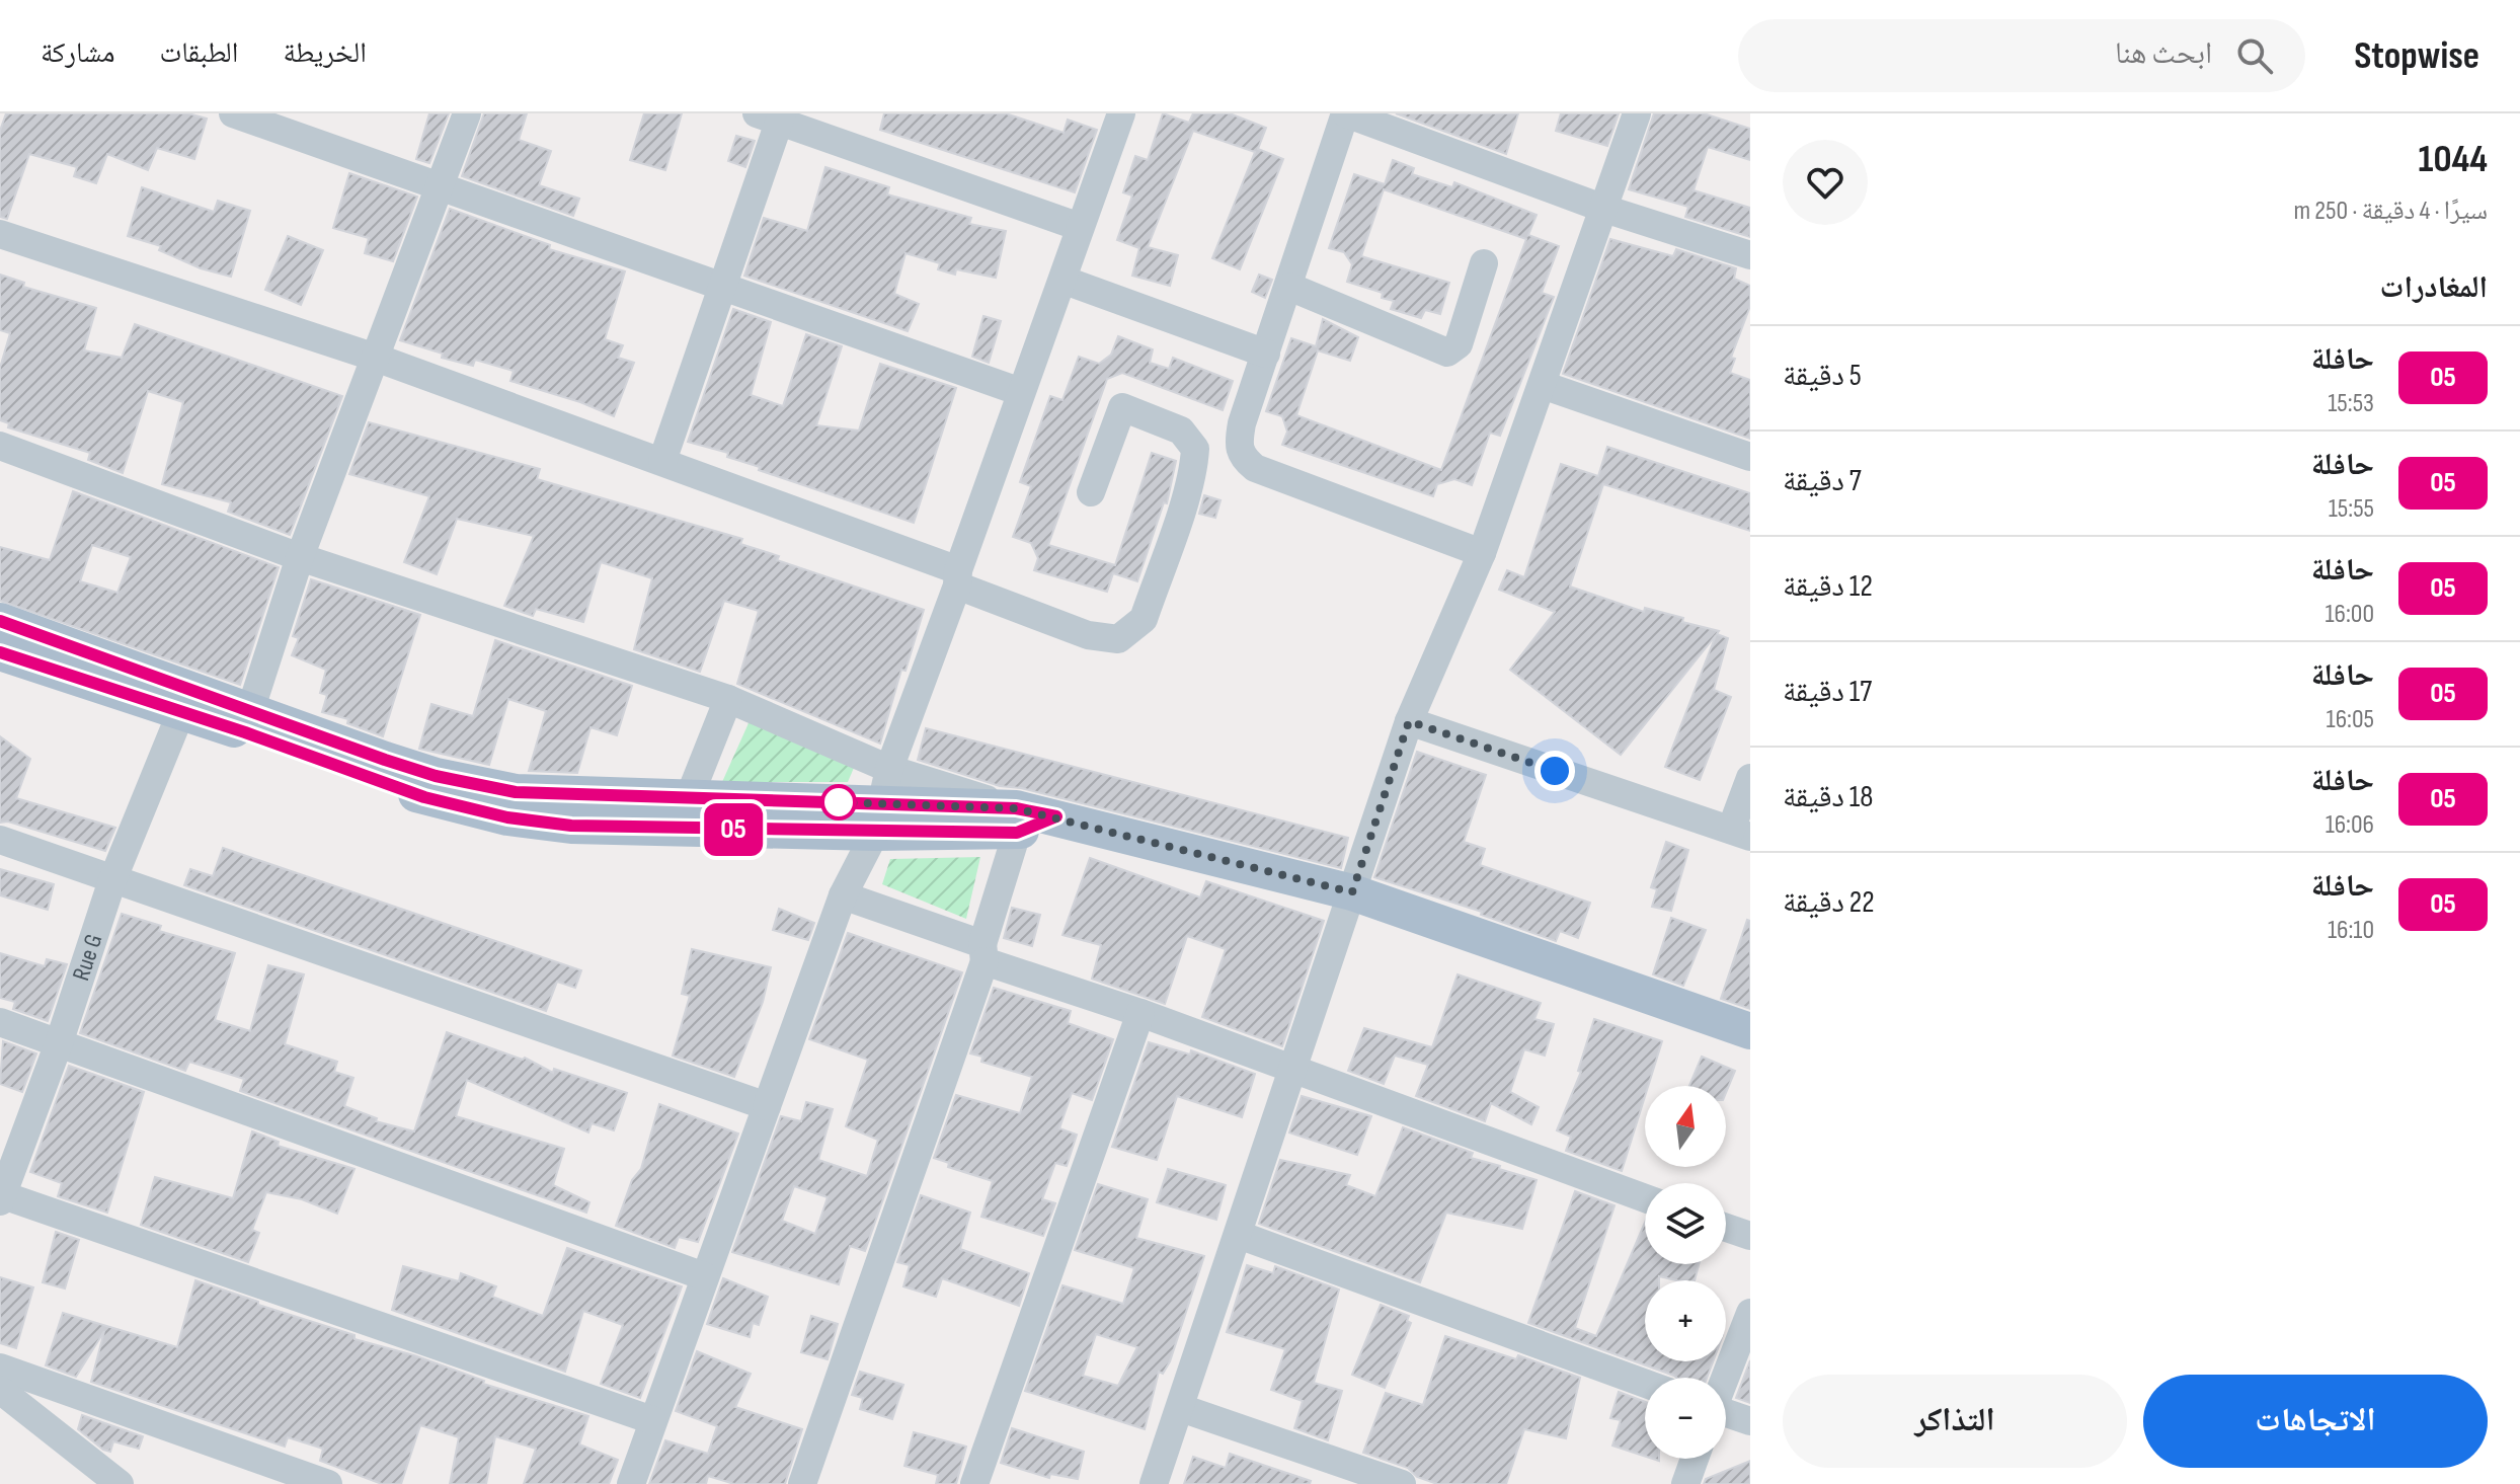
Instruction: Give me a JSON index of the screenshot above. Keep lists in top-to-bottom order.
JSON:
{
  "streets": {
    "street": ["Rue G"]
  },
  "lines": ["bus line 05"],
  "north": "top",
  "page": {
    "header": "Stopwise",
    "search": "ابحث هنا",
    "nav": ["الخريطة", "الطبقات", "مشاركة"],
    "heading": [
      ["1044", "سيرًا · 4 دقيقة · 250 m"],
      "المغادرات"
    ],
    "on_map": "05",
    "list": [
      {
        "mark": "05",
        "name": "حافلة",
        "note": "15:53",
        "value": "5 دقيقة"
      },
      {
        "mark": "05",
        "name": "حافلة",
        "note": "15:55",
        "value": "7 دقيقة"
      },
      {
        "mark": "05",
        "name": "حافلة",
        "note": "16:00",
        "value": "12 دقيقة"
      },
      {
        "mark": "05",
        "name": "حافلة",
        "note": "16:05",
        "value": "17 دقيقة"
      },
      {
        "mark": "05",
        "name": "حافلة",
        "note": "16:06",
        "value": "18 دقيقة"
      },
      {
        "mark": "05",
        "name": "حافلة",
        "note": "16:10",
        "value": "22 دقيقة"
      }
    ],
    "map_buttons": ["+", "−"],
    "buttons": ["الاتجاهات", "التذاكر"]
  }
}
